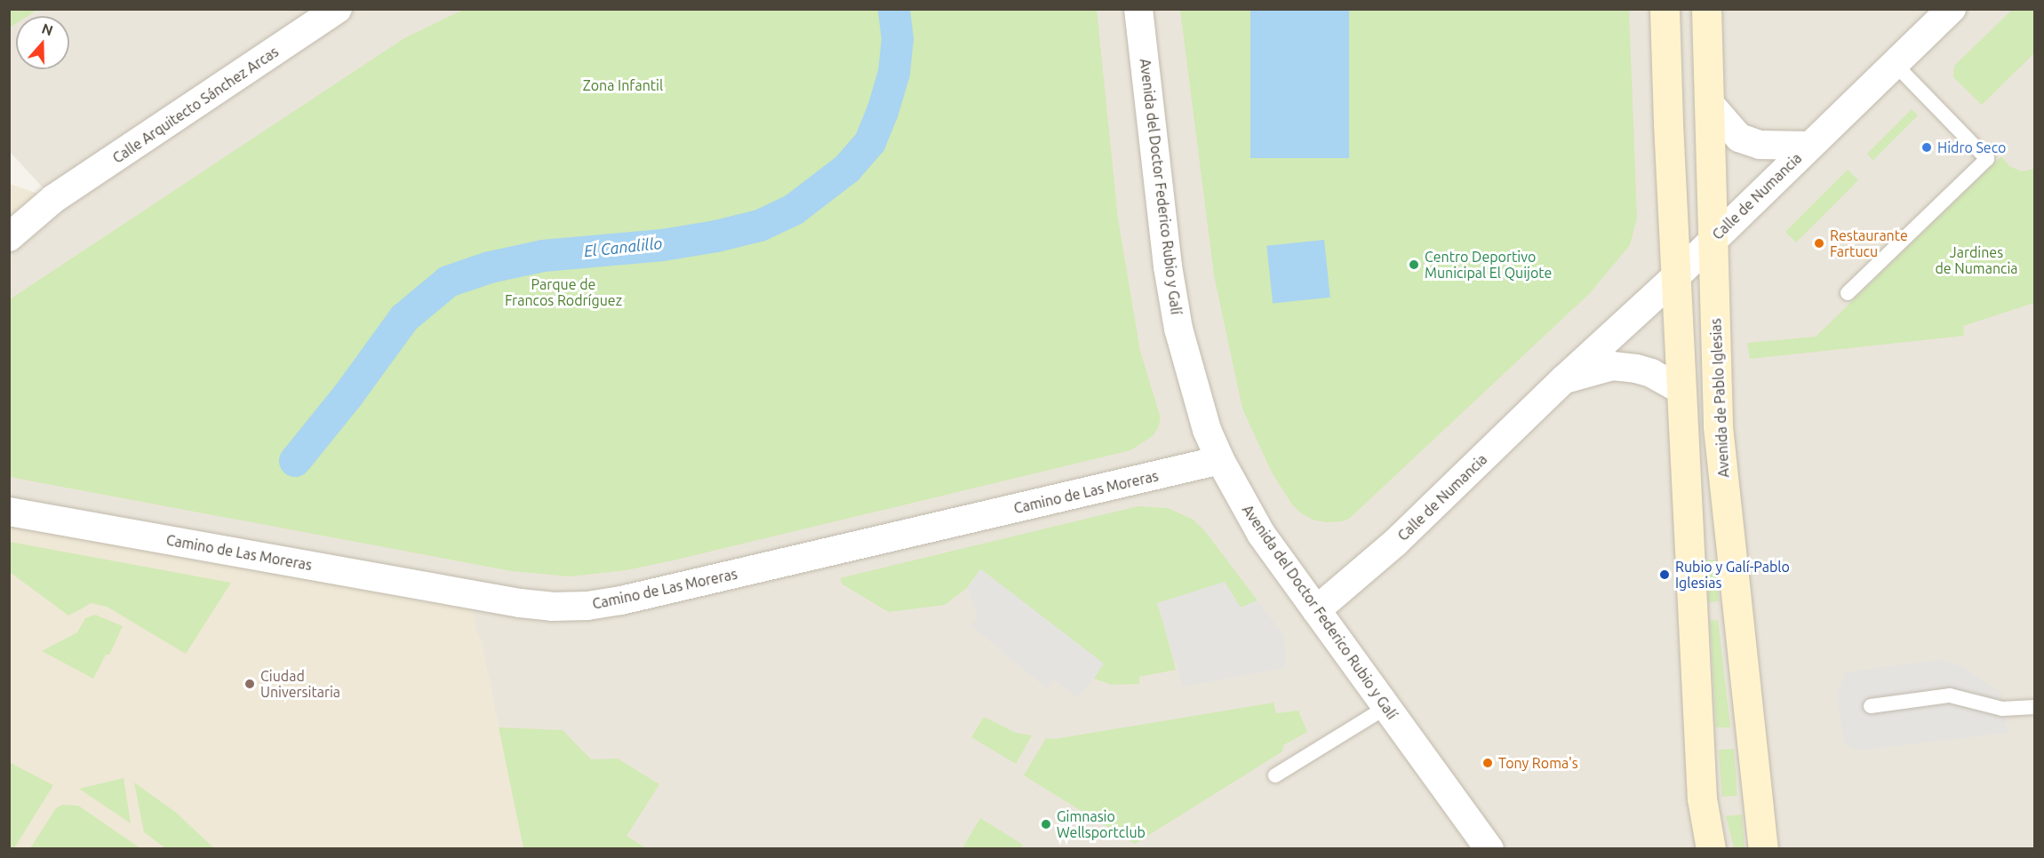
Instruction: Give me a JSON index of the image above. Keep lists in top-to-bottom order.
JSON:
{
  "streets": {
    "street": [
      "Calle Arquitecto Sánchez Arcas",
      "Avenida del Doctor Federico Rubio y Galí",
      "Calle de Numancia",
      "Avenida de Pablo Iglesias",
      "Camino de Las Moreras"
    ]
  },
  "crossings": [
    ["Avenida del Doctor Federico Rubio y Galí", "Calle de Numancia"],
    ["Avenida del Doctor Federico Rubio y Galí", "Camino de Las Moreras"],
    ["Calle de Numancia", "Avenida de Pablo Iglesias"]
  ],
  "water": ["El Canalillo"],
  "parks": ["Zona Infantil", "Jardines de Numancia", "Parque de Francos Rodríguez"],
  "places": [
    "Hidro Seco",
    "Restaurante Fartucu",
    "Centro Deportivo Municipal El Quijote",
    "Rubio y Galí-Pablo Iglesias",
    "Ciudad Universitaria",
    "Tony Roma's",
    "Gimnasio Wellsportclub"
  ],
  "north": "top"
}
